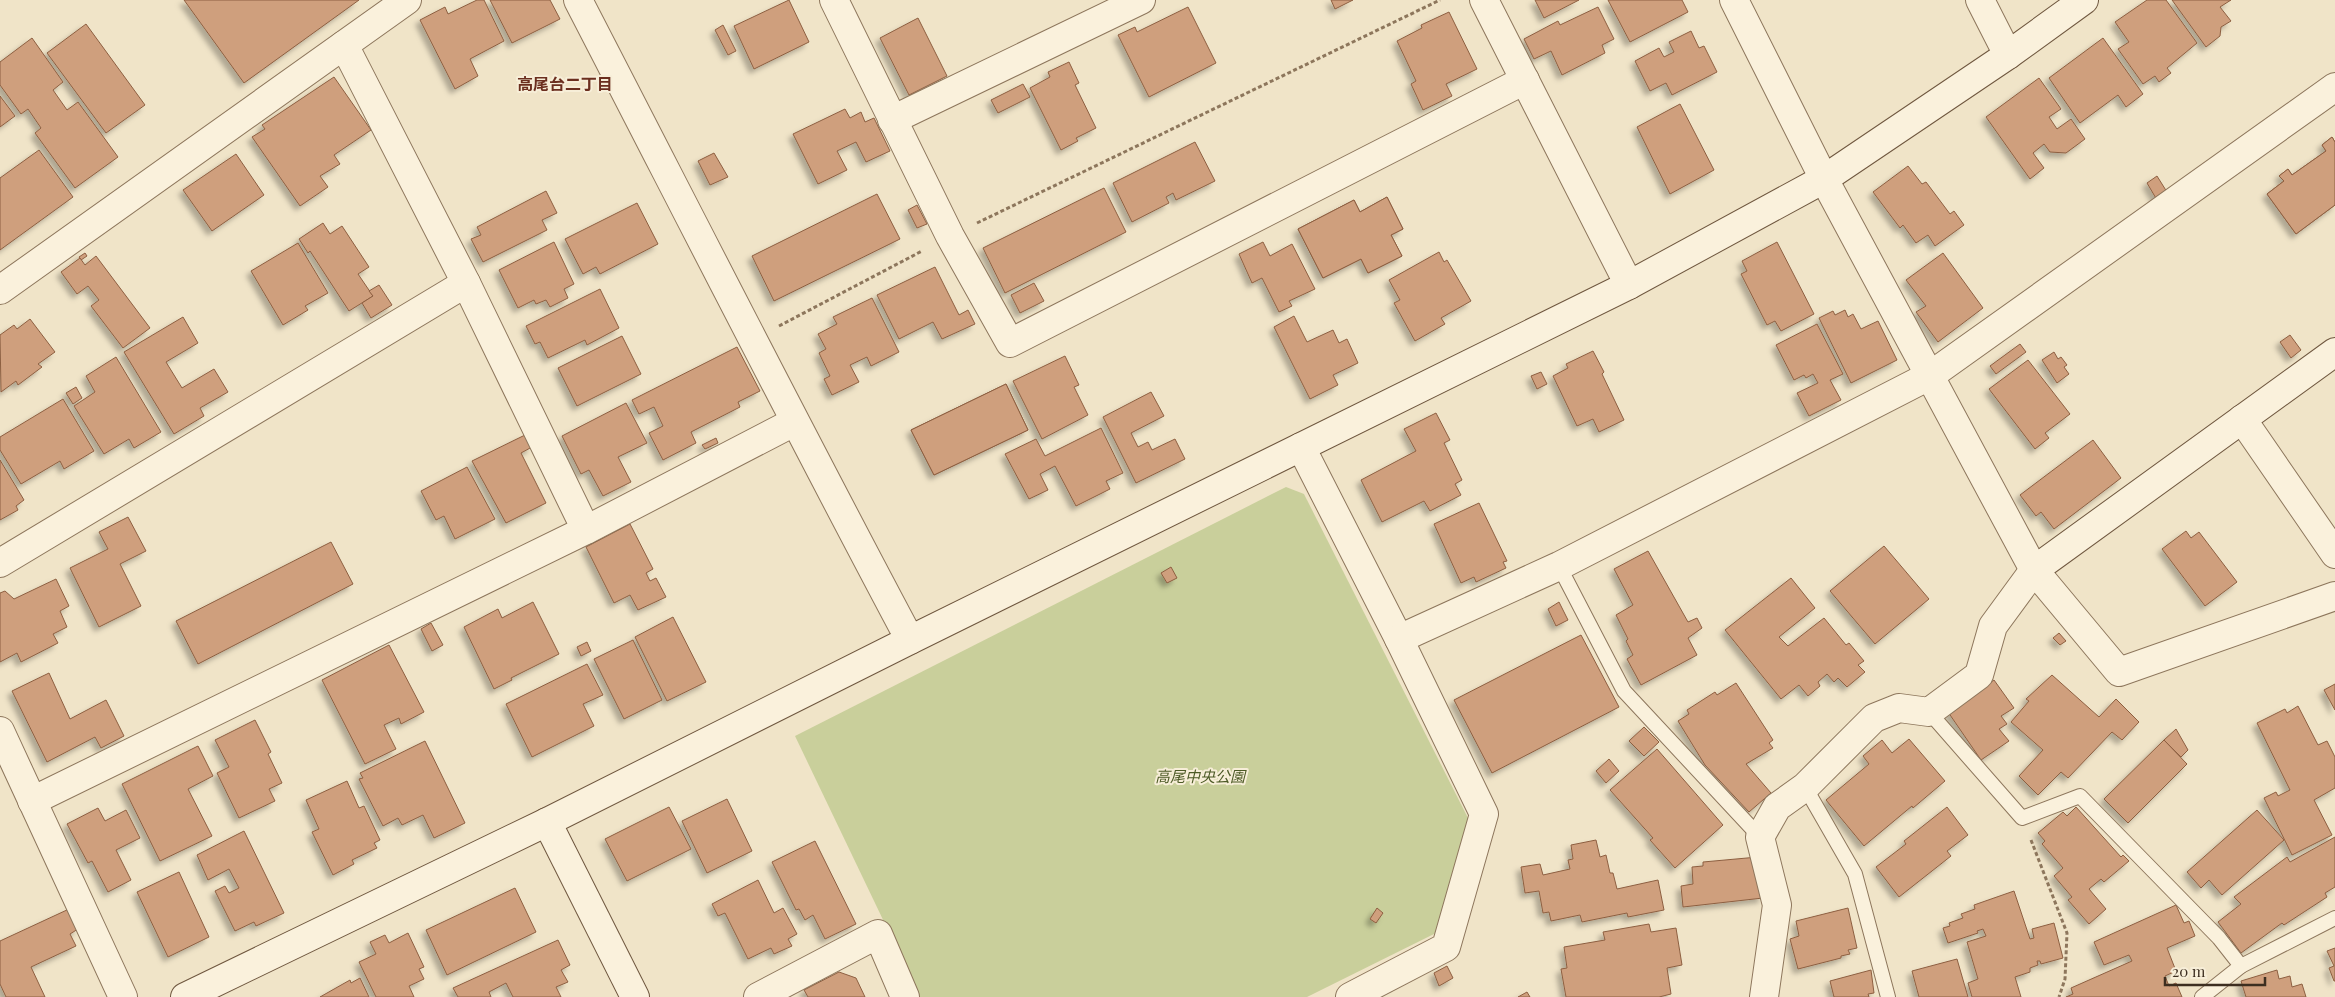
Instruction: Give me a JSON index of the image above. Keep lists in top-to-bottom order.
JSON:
{
  "districts": ["高尾台二丁目"],
  "parks": ["高尾中央公園"],
  "scale_bar": "20 m"
}
